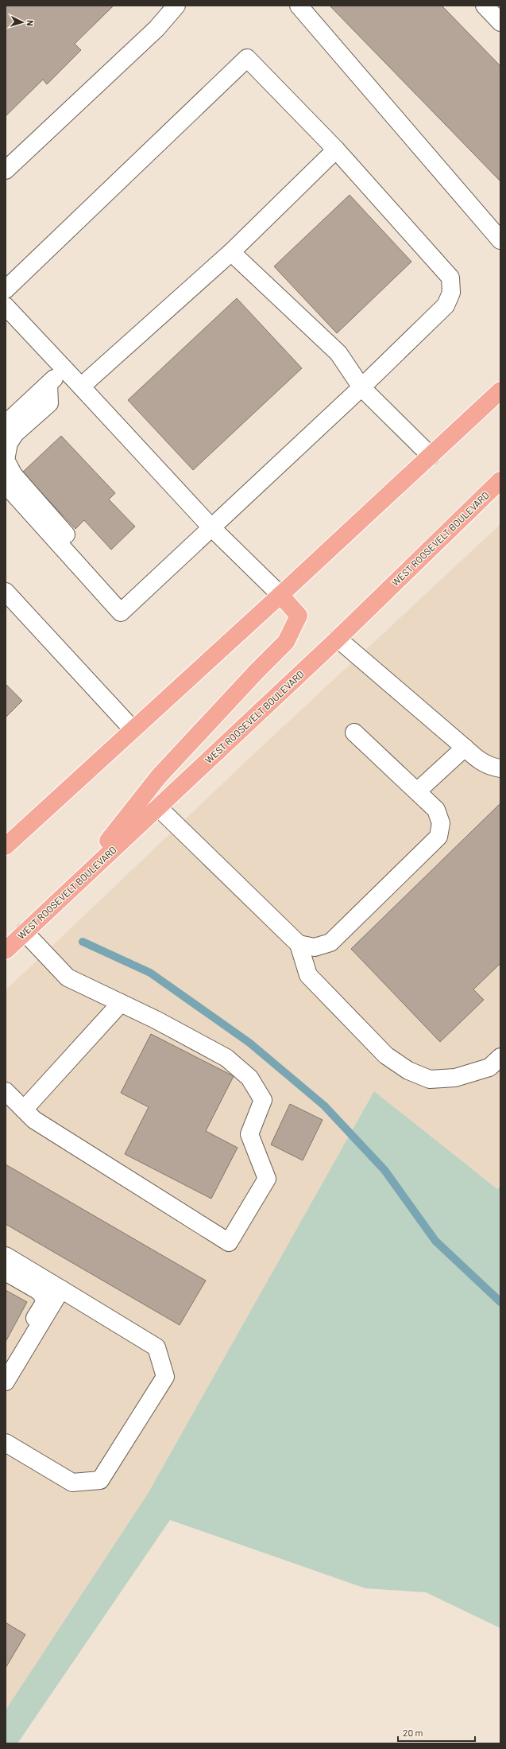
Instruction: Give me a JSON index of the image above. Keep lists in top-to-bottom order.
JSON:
{
  "streets": {
    "highway": ["WEST ROOSEVELT BOULEVARD"]
  },
  "scale_bar": "20 m",
  "north": "right"
}
